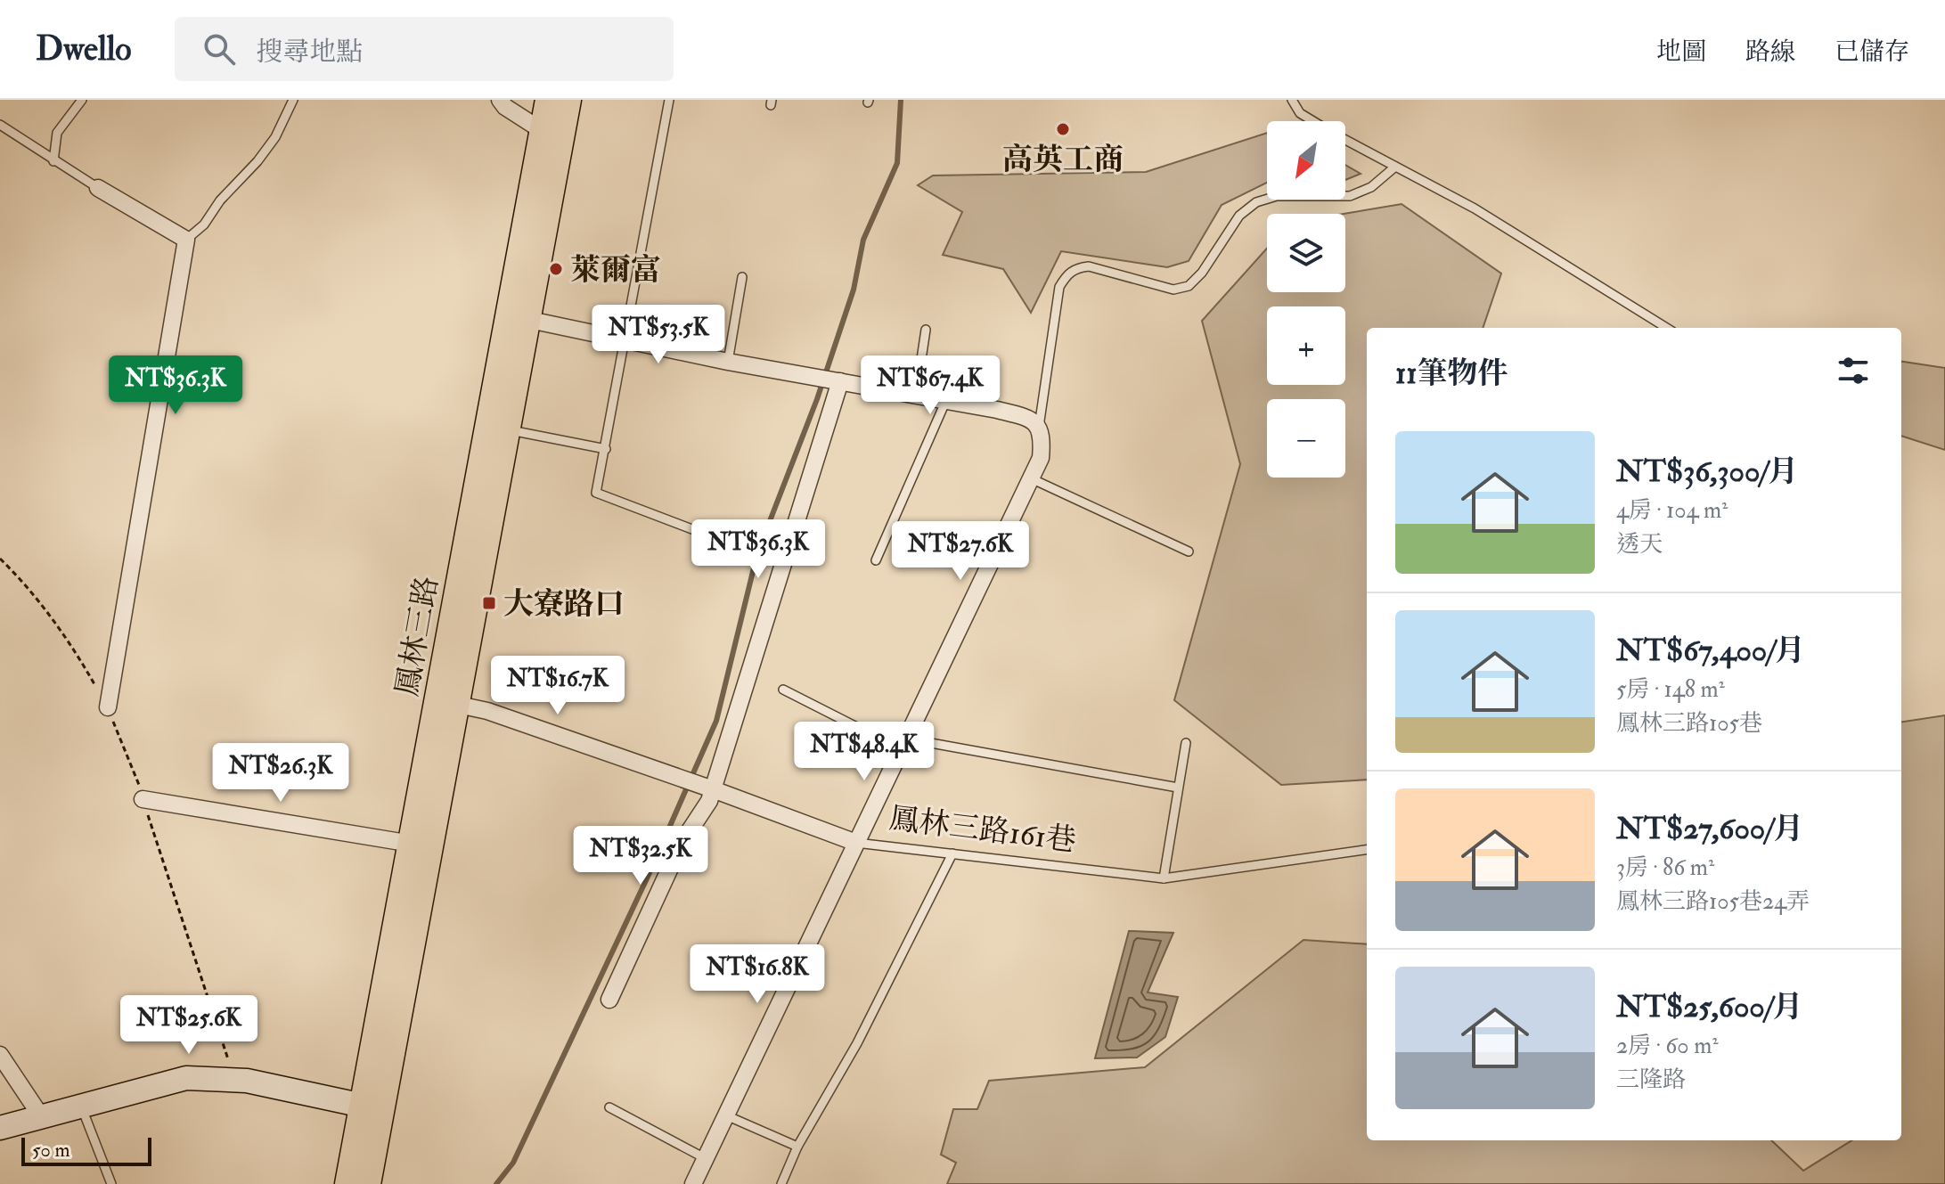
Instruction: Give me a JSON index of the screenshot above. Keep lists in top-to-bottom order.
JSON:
{
  "streets": {
    "main road": ["鳳林三路"],
    "street": ["鳳林三路161巷"]
  },
  "places": {
    "other": ["高英工商", "萊爾富"],
    "transit": ["大寮路口"]
  },
  "scale_bar": "50 m",
  "north": "bottom left",
  "page": {
    "header": "Dwello",
    "search": "搜尋地點",
    "nav": ["地圖", "路線", "已儲存"],
    "map_buttons": ["+", "−"],
    "price": [
      "NT$53.5K",
      "NT$36.3K",
      "NT$67.4K",
      "NT$36.3K",
      "NT$27.6K",
      "NT$16.7K",
      "NT$48.4K",
      "NT$26.3K",
      "NT$32.5K",
      "NT$16.8K",
      "NT$25.6K"
    ],
    "heading": "11筆物件",
    "list": [
      {
        "name": "NT$36,300/月",
        "note": "4房 · 104 m² · 透天"
      },
      {
        "name": "NT$67,400/月",
        "note": "5房 · 148 m² · 鳳林三路105巷"
      },
      {
        "name": "NT$27,600/月",
        "note": "3房 · 86 m² · 鳳林三路105巷24弄"
      },
      {
        "name": "NT$25,600/月",
        "note": "2房 · 60 m² · 三隆路"
      }
    ],
    "scale": "50 m"
  }
}
